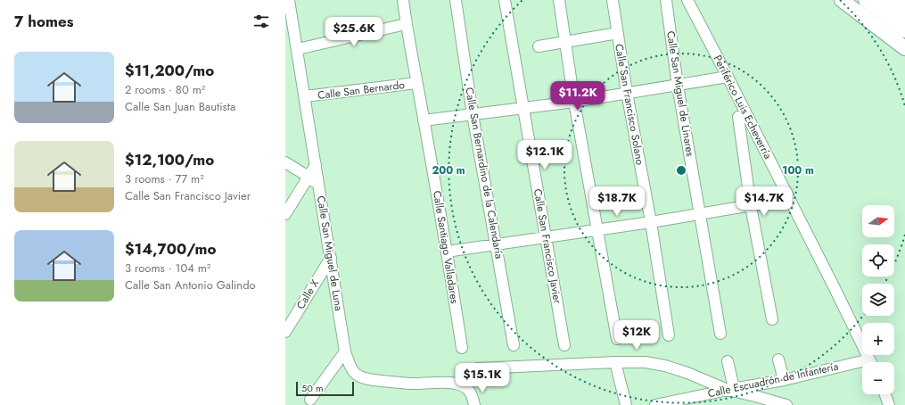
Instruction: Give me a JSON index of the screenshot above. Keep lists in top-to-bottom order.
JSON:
{
  "streets": {
    "street": [
      "Calle San Bernardo",
      "Calle San Miguel de Linares",
      "Calle San Francisco Solano",
      "Periférico Luis Echeverría",
      "Calle San Bernardino de la Calendaría",
      "Calle San Francisco Javier",
      "Calle Santiago Valladares",
      "Calle San Miguel de Luna",
      "Calle X",
      "Calle Escuadrón de Infantería"
    ]
  },
  "crossings": [
    ["Calle San Bernardo", "Calle Santiago Valladares"],
    ["Calle San Bernardo", "Calle San Miguel de Luna"],
    ["Calle San Miguel de Luna", "Calle X"]
  ],
  "scale_bar": "50 m",
  "north": "right",
  "page": {
    "heading": "7 homes",
    "price": [
      "$25.6K",
      "$11.2K",
      "$12.1K",
      "$18.7K",
      "$14.7K",
      "$12K",
      "$15.1K"
    ],
    "list": [
      {
        "name": "$11,200/mo",
        "note": "2 rooms · 80 m² · Calle San Juan Bautista"
      },
      {
        "name": "$12,100/mo",
        "note": "3 rooms · 77 m² · Calle San Francisco Javier"
      },
      {
        "name": "$14,700/mo",
        "note": "3 rooms · 104 m² · Calle San Antonio Galindo"
      }
    ],
    "map_buttons": ["+", "−"],
    "scale": "50 m"
  },
  "rings": ["100 m", "200 m"]
}
